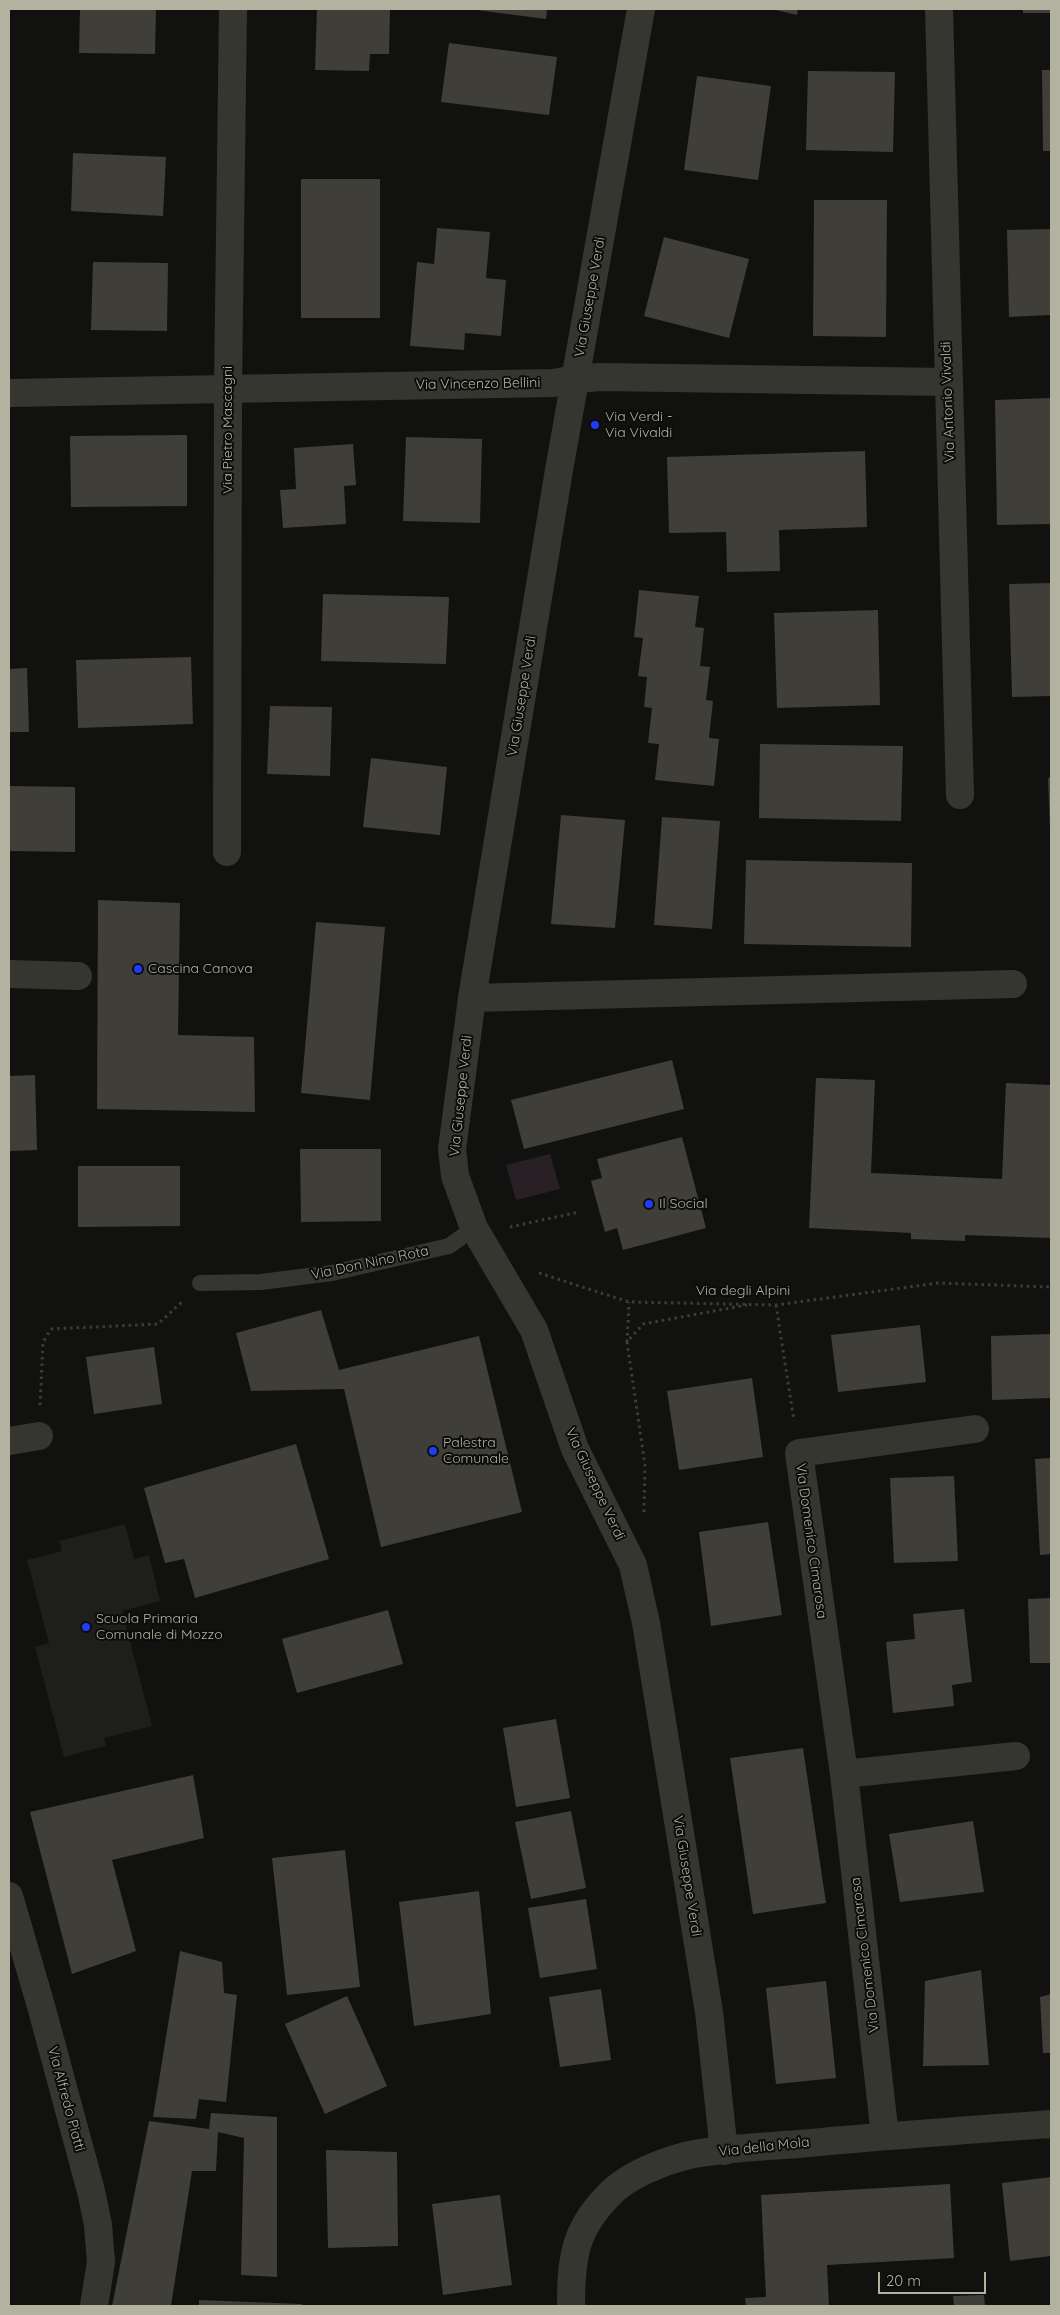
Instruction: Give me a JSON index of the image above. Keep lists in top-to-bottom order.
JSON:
{
  "streets": {
    "street": [
      "Via Giuseppe Verdi",
      "Via Vincenzo Bellini",
      "Via Antonio Vivaldi",
      "Via Pietro Mascagni",
      "Via Domenico Cimarosa",
      "Via Alfredo Piatti",
      "Via della Mola"
    ],
    "lane": ["Via Don Nino Rota"],
    "path": ["Via degli Alpini"]
  },
  "crossings": [
    ["Via Giuseppe Verdi", "Via Vincenzo Bellini"],
    ["Via Giuseppe Verdi", "Via Don Nino Rota"],
    ["Via Giuseppe Verdi", "Via degli Alpini"],
    ["Via Giuseppe Verdi", "Via della Mola"],
    ["Via Vincenzo Bellini", "Via Antonio Vivaldi"],
    ["Via Vincenzo Bellini", "Via Pietro Mascagni"],
    ["Via Domenico Cimarosa", "Via della Mola"]
  ],
  "places": [
    "Via Verdi - Via Vivaldi",
    "Cascina Canova",
    "Il Social",
    "Palestra Comunale",
    "Scuola Primaria Comunale di Mozzo"
  ],
  "scale_bar": "20 m"
}
